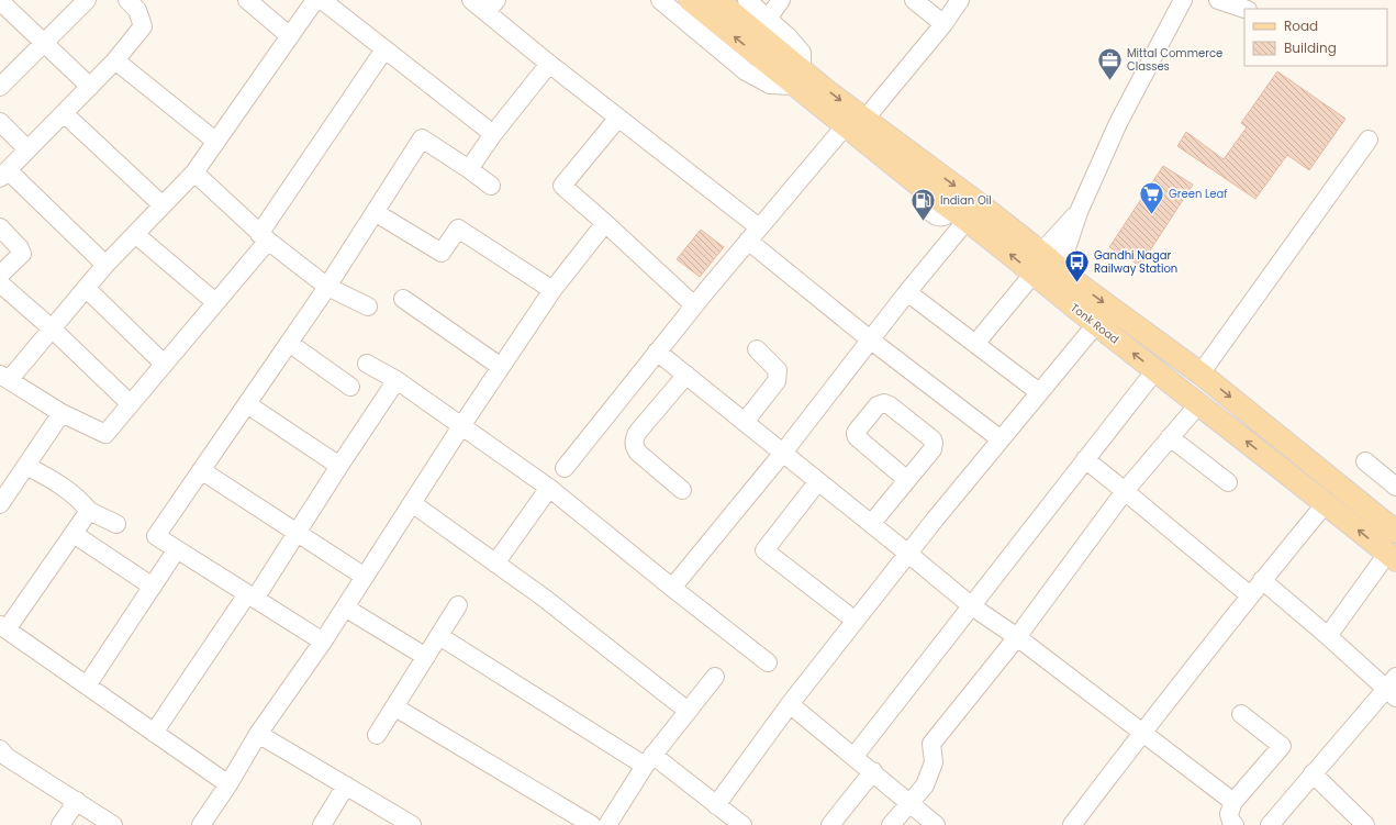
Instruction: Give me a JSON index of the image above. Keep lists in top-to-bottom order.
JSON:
{
  "streets": {
    "main road": ["Tonk Road"]
  },
  "places": {
    "office": ["Mittal Commerce Classes"],
    "supermarket": ["Green Leaf"],
    "fuel station": ["Indian Oil"],
    "bus stop": ["Gandhi Nagar Railway Station"]
  },
  "legend": ["Road", "Building"]
}
